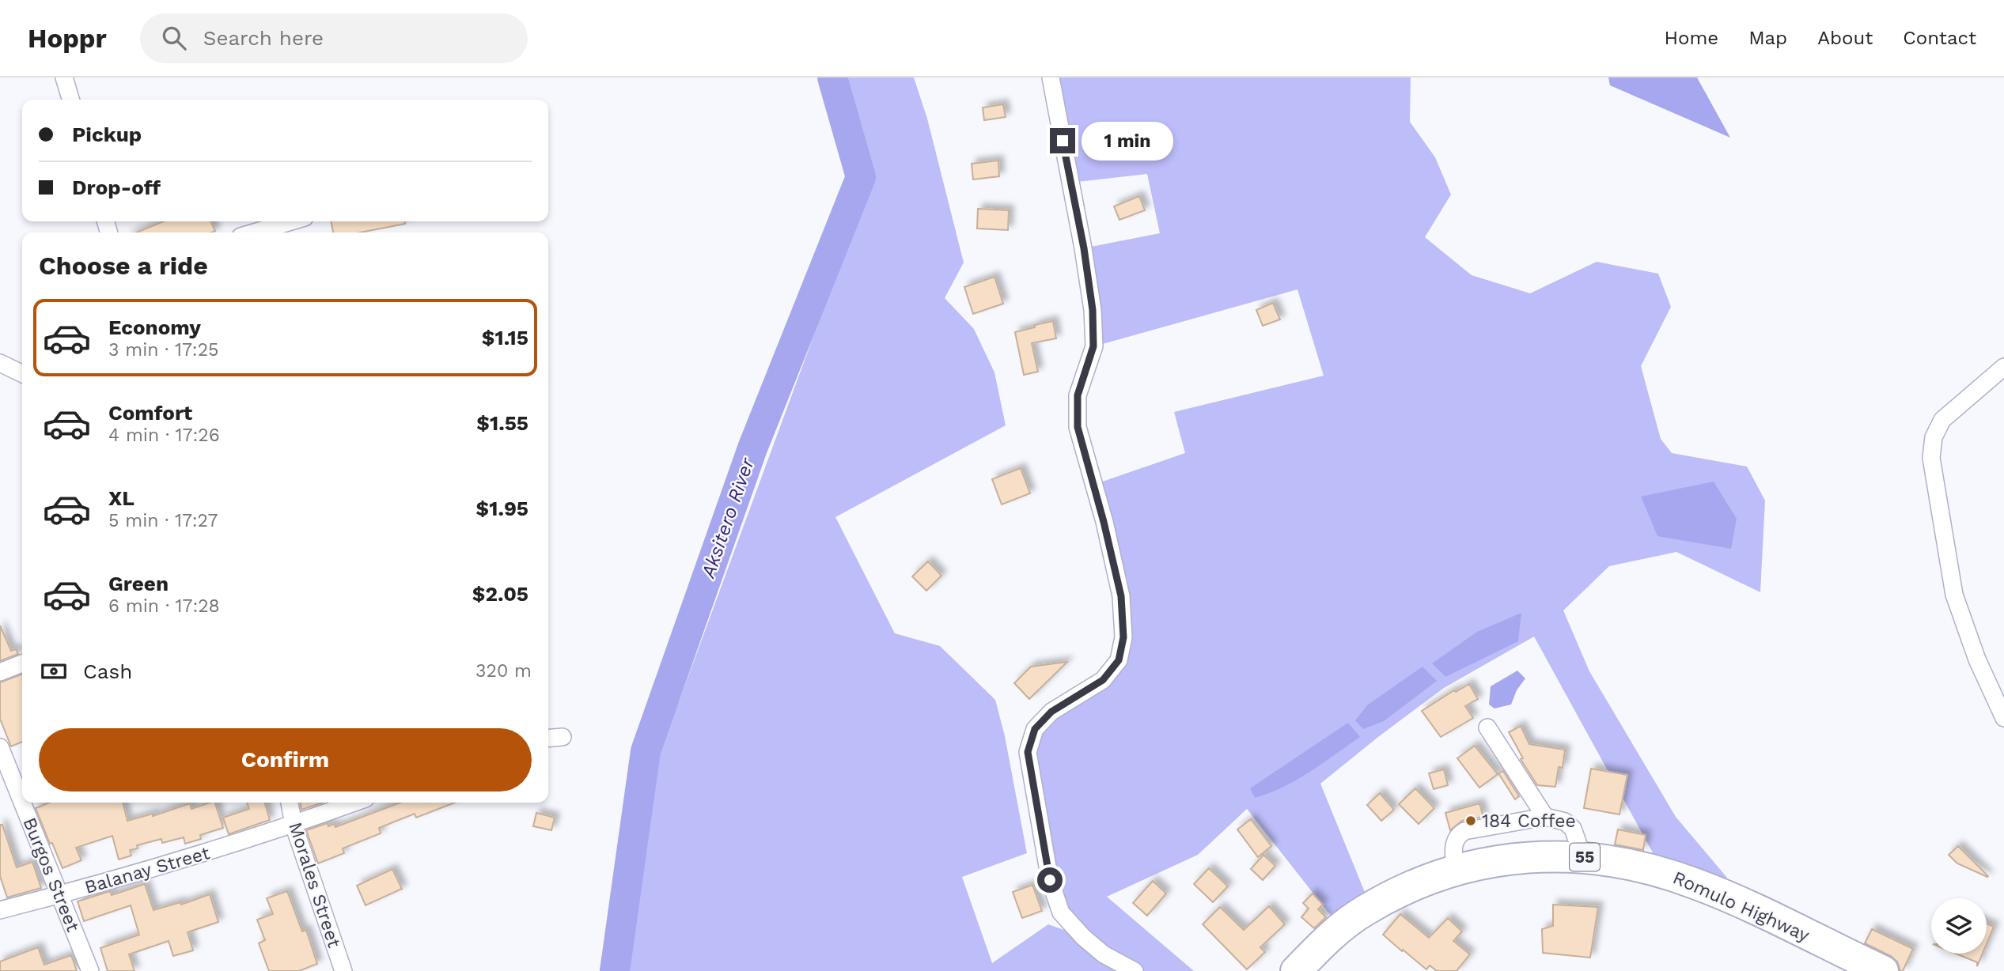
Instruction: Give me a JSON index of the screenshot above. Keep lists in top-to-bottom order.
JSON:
{
  "streets": {
    "highway": ["55", "Romulo Highway"],
    "street": ["Balanay Street", "Burgos Street", "Morales Street"]
  },
  "crossings": [
    ["Balanay Street", "Burgos Street"],
    ["Balanay Street", "Morales Street"]
  ],
  "water": ["Aksitero River"],
  "places": ["184 Coffee"],
  "page": {
    "header": "Hoppr",
    "search": "Search here",
    "nav": [
      "Home",
      "Map",
      "About",
      "Contact"
    ],
    "banner": ["Pickup", "Drop-off"],
    "bubble": "1 min",
    "heading": "Choose a ride",
    "list": [
      {
        "name": "Economy",
        "note": "3 min · 17:25",
        "value": "$1.15"
      },
      {
        "name": "Comfort",
        "note": "4 min · 17:26",
        "value": "$1.55"
      },
      {
        "name": "XL",
        "note": "5 min · 17:27",
        "value": "$1.95"
      },
      {
        "name": "Green",
        "note": "6 min · 17:28",
        "value": "$2.05"
      }
    ],
    "pay": ["Cash", "320 m"],
    "buttons": "Confirm"
  }
}
